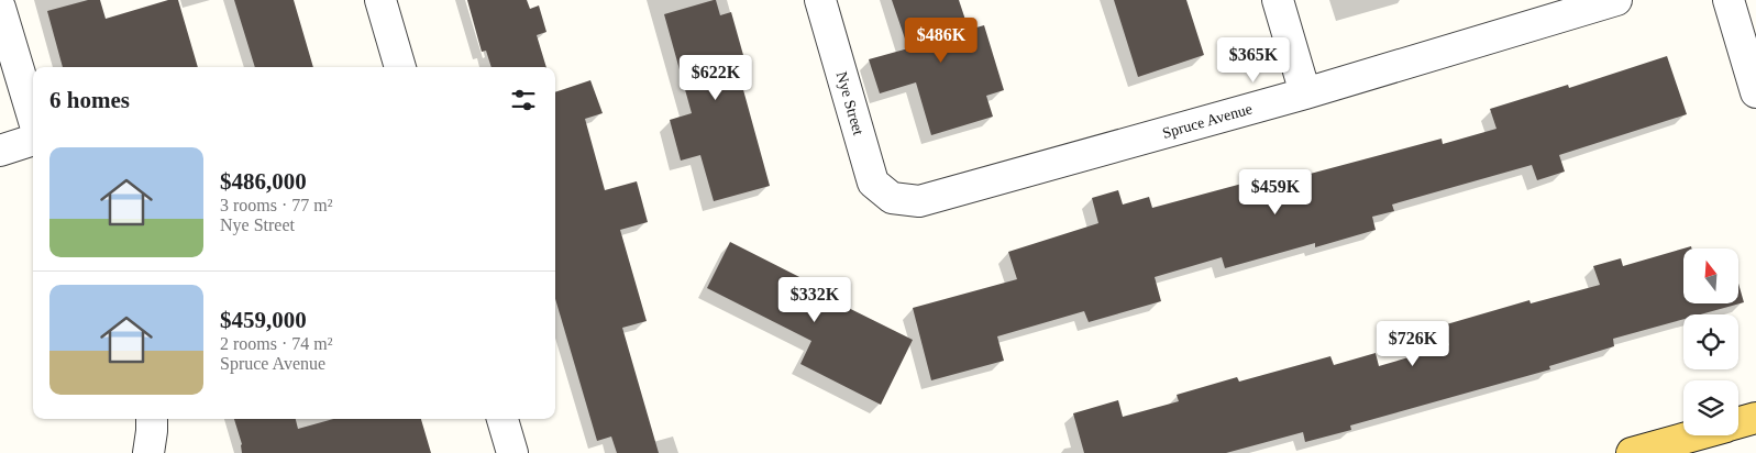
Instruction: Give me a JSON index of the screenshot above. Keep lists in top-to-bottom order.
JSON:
{
  "streets": {
    "street": ["Nye Street", "Spruce Avenue"]
  },
  "crossings": [
    ["Nye Street", "Spruce Avenue"]
  ],
  "north": "top",
  "page": {
    "price": [
      "$486K",
      "$365K",
      "$622K",
      "$459K",
      "$332K",
      "$726K"
    ],
    "heading": "6 homes",
    "list": [
      {
        "name": "$486,000",
        "note": "3 rooms · 77 m² · Nye Street"
      },
      {
        "name": "$459,000",
        "note": "2 rooms · 74 m² · Spruce Avenue"
      }
    ]
  }
}
